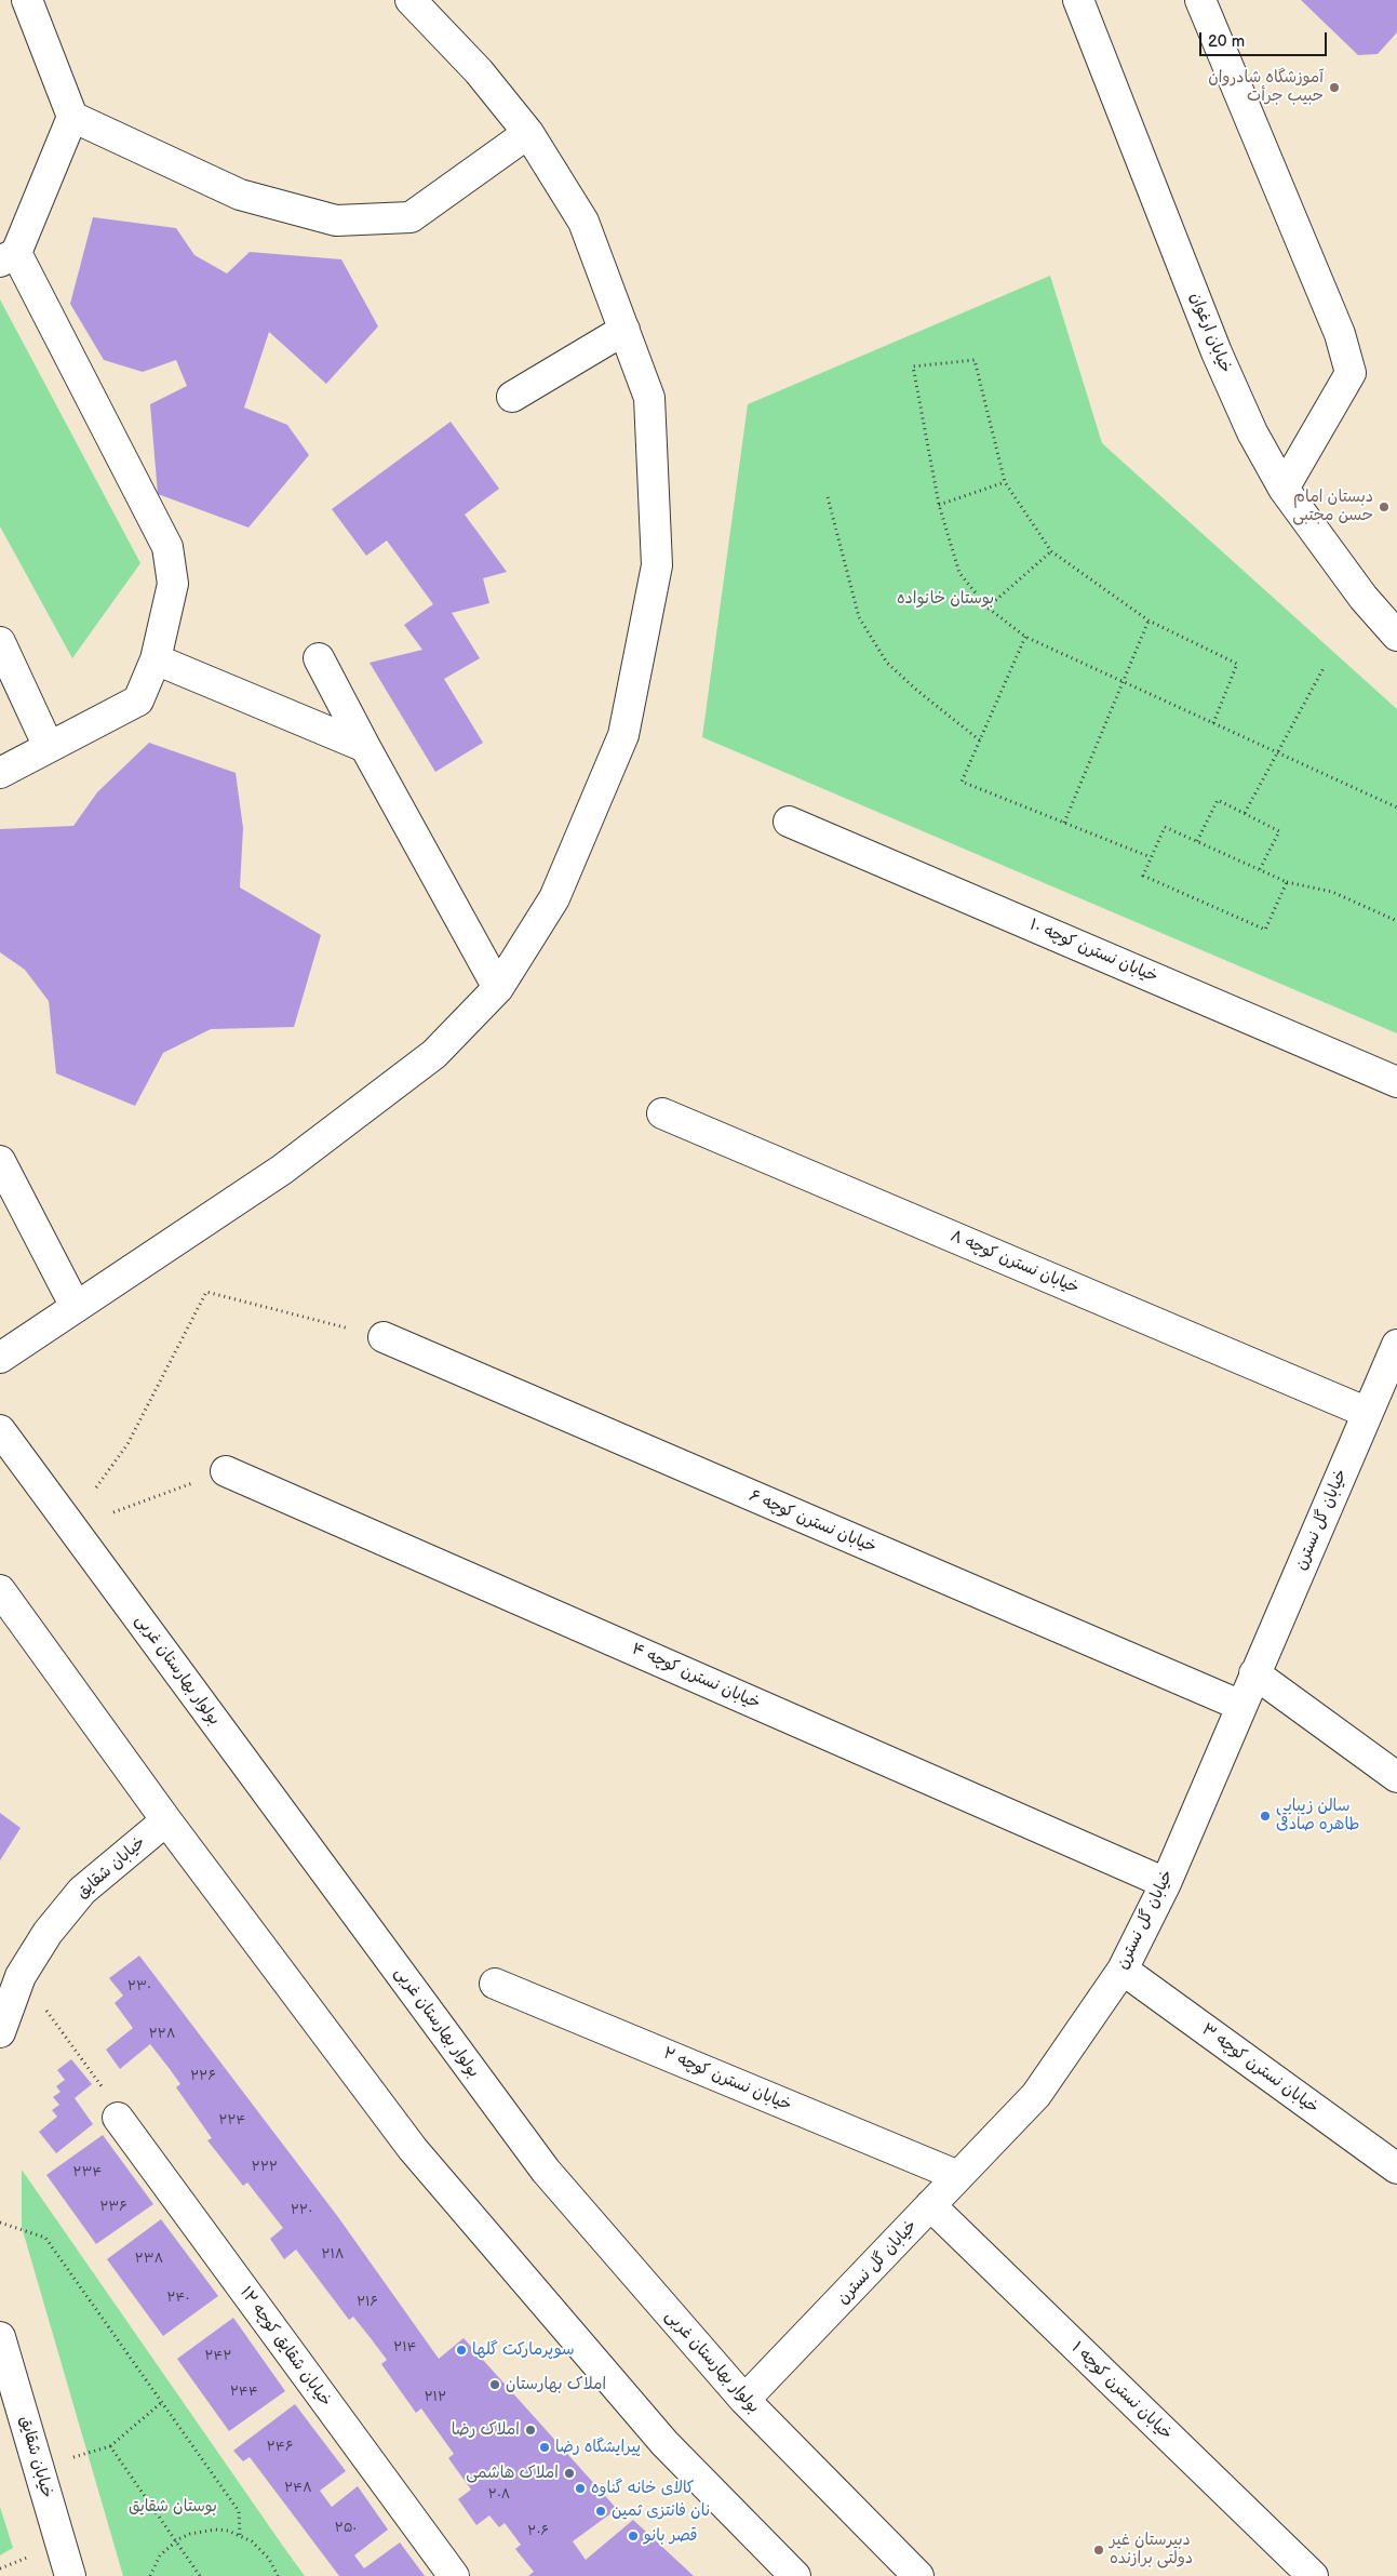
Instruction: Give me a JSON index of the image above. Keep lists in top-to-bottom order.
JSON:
{
  "streets": {
    "street": [
      "خیابان ارغوان",
      "خیابان نسترن کوچه ۱۰",
      "خیابان نسترن کوچه ۸",
      "خیابان گل نسترن",
      "خیابان نسترن کوچه ۶",
      "بولوار بهارستان غربی",
      "خیابان نسترن کوچه ۴",
      "خیابان شقایق",
      "خیابان نسترن کوچه ۳",
      "خیابان نسترن کوچه ۲",
      "خیابان شقایق کوچه ۱۲",
      "خیابان نسترن کوچه ۱"
    ]
  },
  "crossings": [
    ["خیابان نسترن کوچه ۸", "خیابان گل نسترن"],
    ["خیابان گل نسترن", "خیابان نسترن کوچه ۶"],
    ["خیابان گل نسترن", "بولوار بهارستان غربی"],
    ["خیابان گل نسترن", "خیابان نسترن کوچه ۴"],
    ["خیابان گل نسترن", "خیابان نسترن کوچه ۳"],
    ["خیابان گل نسترن", "خیابان نسترن کوچه ۲"],
    ["خیابان گل نسترن", "خیابان نسترن کوچه ۱"]
  ],
  "parks": ["بوستان خانواده", "بوستان شقایق"],
  "places": [
    "آموزشگاه شادروان حبیب جرأت",
    "دبستان امام حسن مجتبی",
    "سالن زیبایی طاهره صادقی",
    "سوپرمارکت گلها",
    "املاک بهارستان",
    "املاک رضا",
    "پیرایشگاه رضا",
    "املاک هاشمی",
    "کالای خانه گناوه",
    "نان فانتزی ثمین",
    "قصر بانو",
    "دبیرستان غیر دولتی برازنده"
  ],
  "house_numbers": [
    "۲۳۰",
    "۲۲۸",
    "۲۲۶",
    "۲۲۴",
    "۲۲۲",
    "۲۳۴",
    "۲۳۶",
    "۲۲۰",
    "۲۱۸",
    "۲۳۸",
    "۲۴۰",
    "۲۱۶",
    "۲۱۴",
    "۲۴۲",
    "۲۴۴",
    "۲۱۲",
    "۲۴۶",
    "۲۴۸",
    "۲۰۸",
    "۲۵۰",
    "۲۰۶"
  ],
  "scale_bar": "20 m"
}
